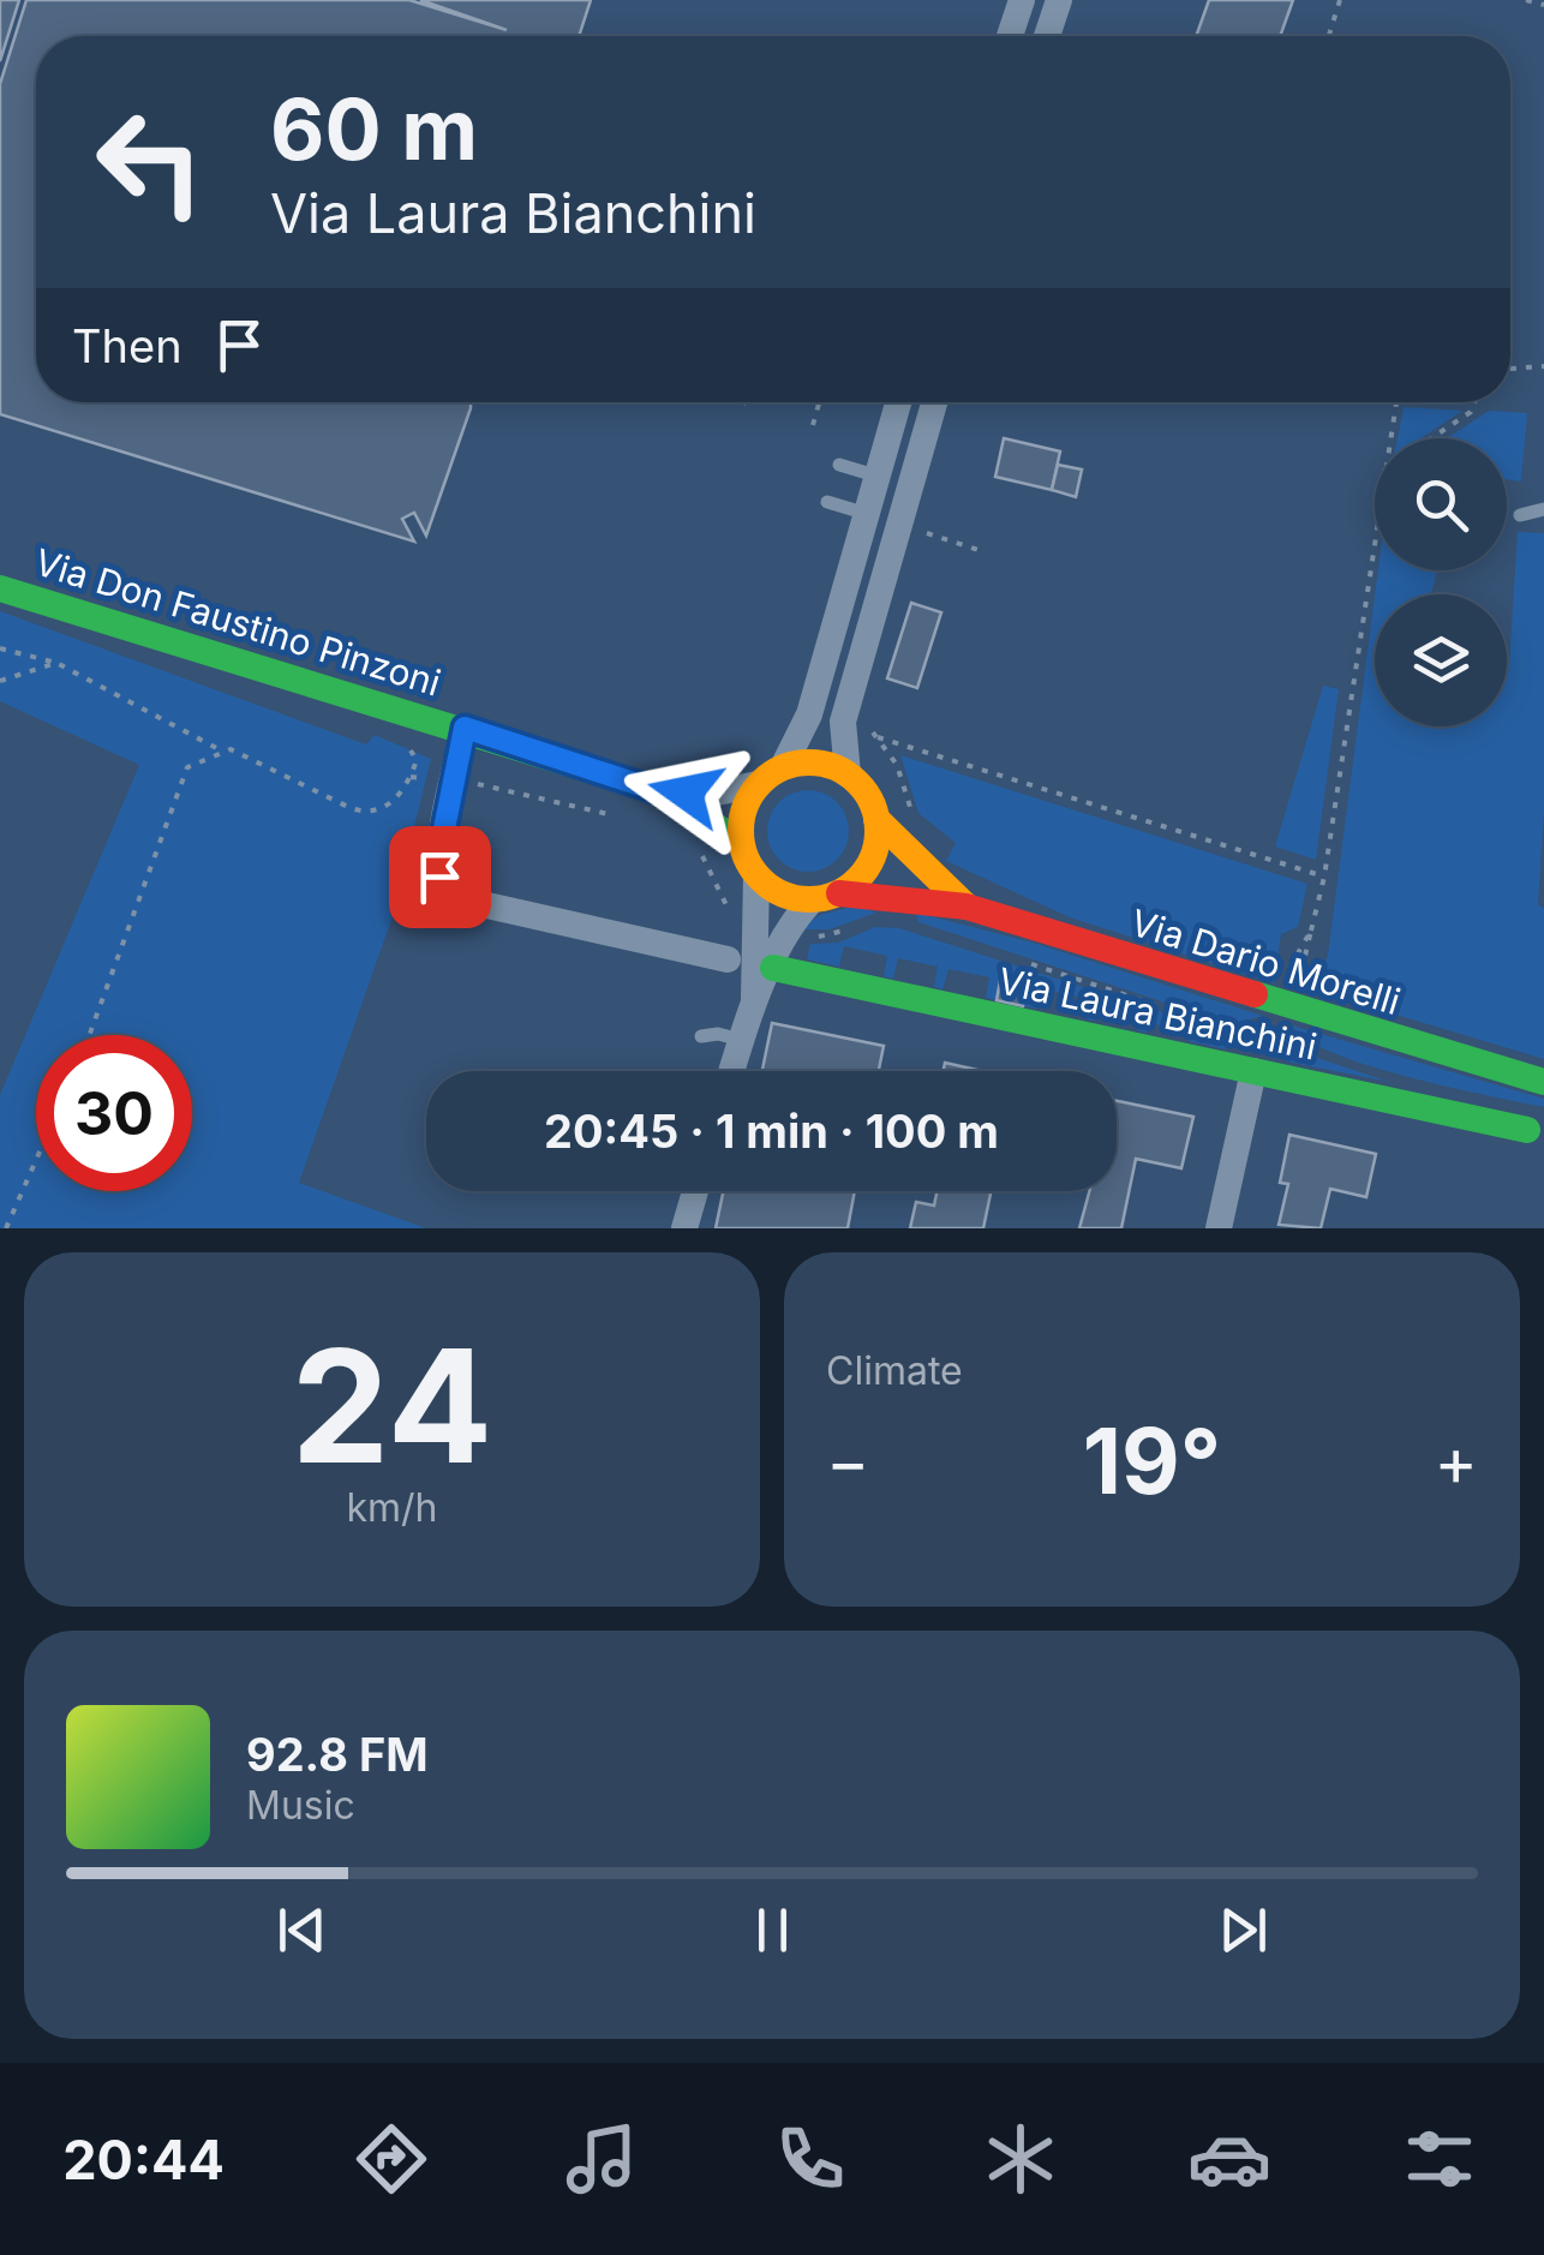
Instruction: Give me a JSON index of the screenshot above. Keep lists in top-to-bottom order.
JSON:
{
  "streets": {
    "street": ["Via Don Faustino Pinzoni", "Via Dario Morelli", "Via Laura Bianchini"]
  },
  "crossings": [
    ["Via Don Faustino Pinzoni", "Via Dario Morelli"]
  ],
  "page": {
    "turn": ["60 m", "Via Laura Bianchini"],
    "then": "Then",
    "limit": "30",
    "trip": "20:45 · 1 min · 100 m",
    "tile": [
      ["24", "km/h"],
      "Climate"
    ],
    "heat": ["−", "19°", "+"],
    "song": ["92.8 FM", "Music"],
    "tabs": "20:44"
  }
}
